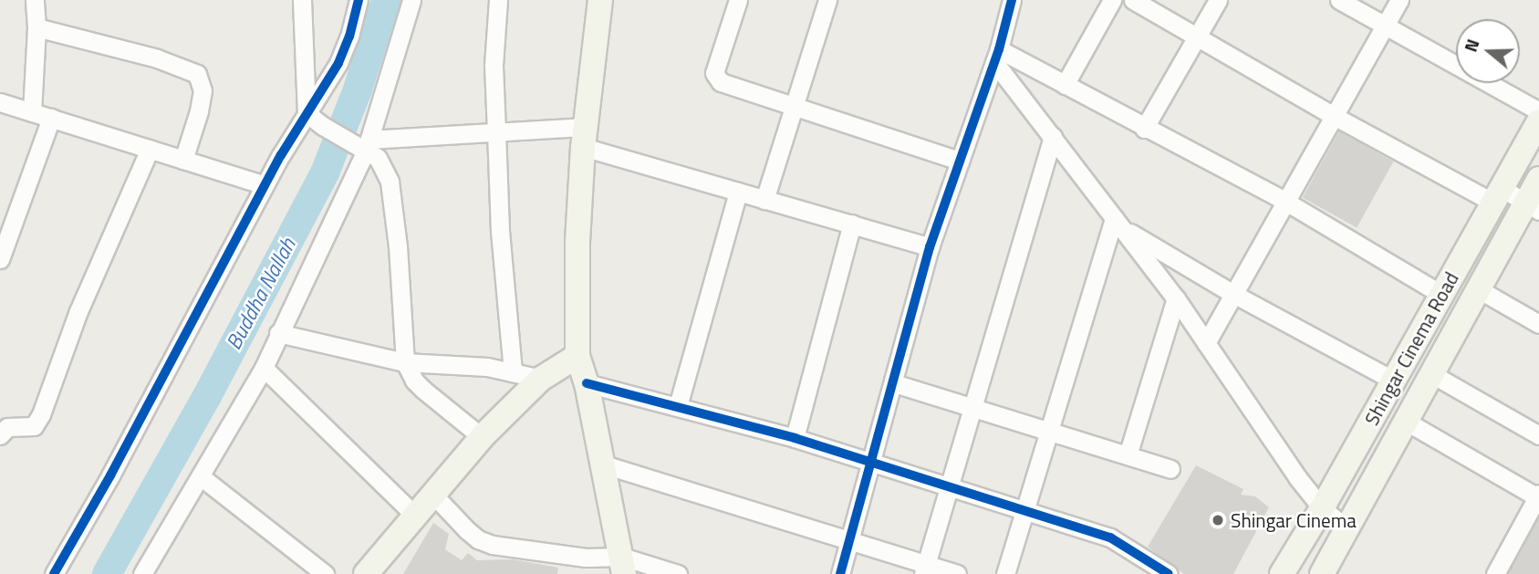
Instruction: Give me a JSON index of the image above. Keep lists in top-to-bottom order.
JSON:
{
  "streets": {
    "street": ["Shingar Cinema Road"]
  },
  "water": ["Buddha Nallah"],
  "places": ["Shingar Cinema"],
  "north": "left"
}
